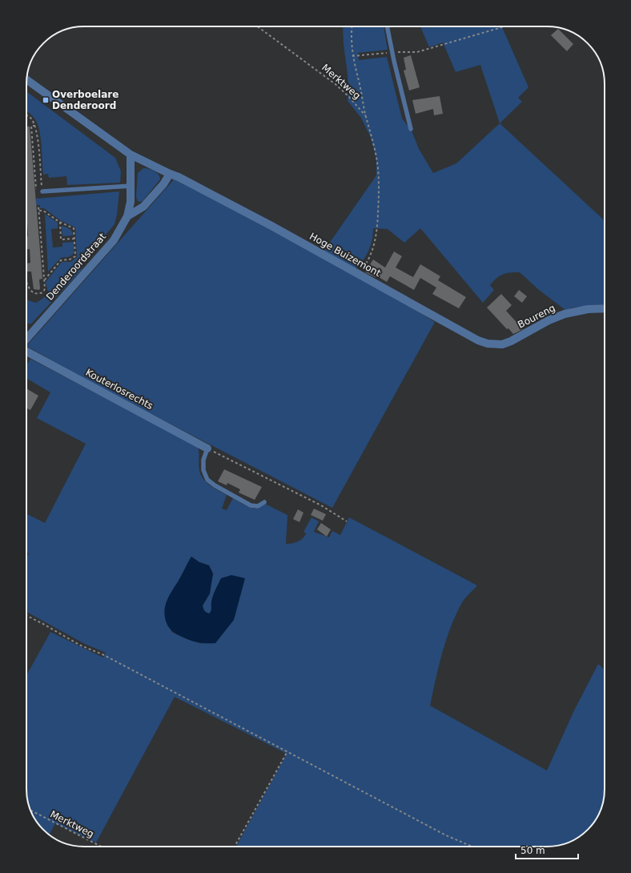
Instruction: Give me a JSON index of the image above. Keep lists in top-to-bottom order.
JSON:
{
  "streets": {
    "street": [
      "Hoge Buizemont",
      "Denderoordstraat",
      "Boureng",
      "Kouterlosrechts"
    ],
    "path": ["Merktweg"]
  },
  "crossings": [
    ["Hoge Buizemont", "Denderoordstraat"],
    ["Hoge Buizemont", "Boureng"]
  ],
  "places": {
    "transit": ["Overboelare Denderoord"]
  },
  "scale_bar": "50 m"
}
